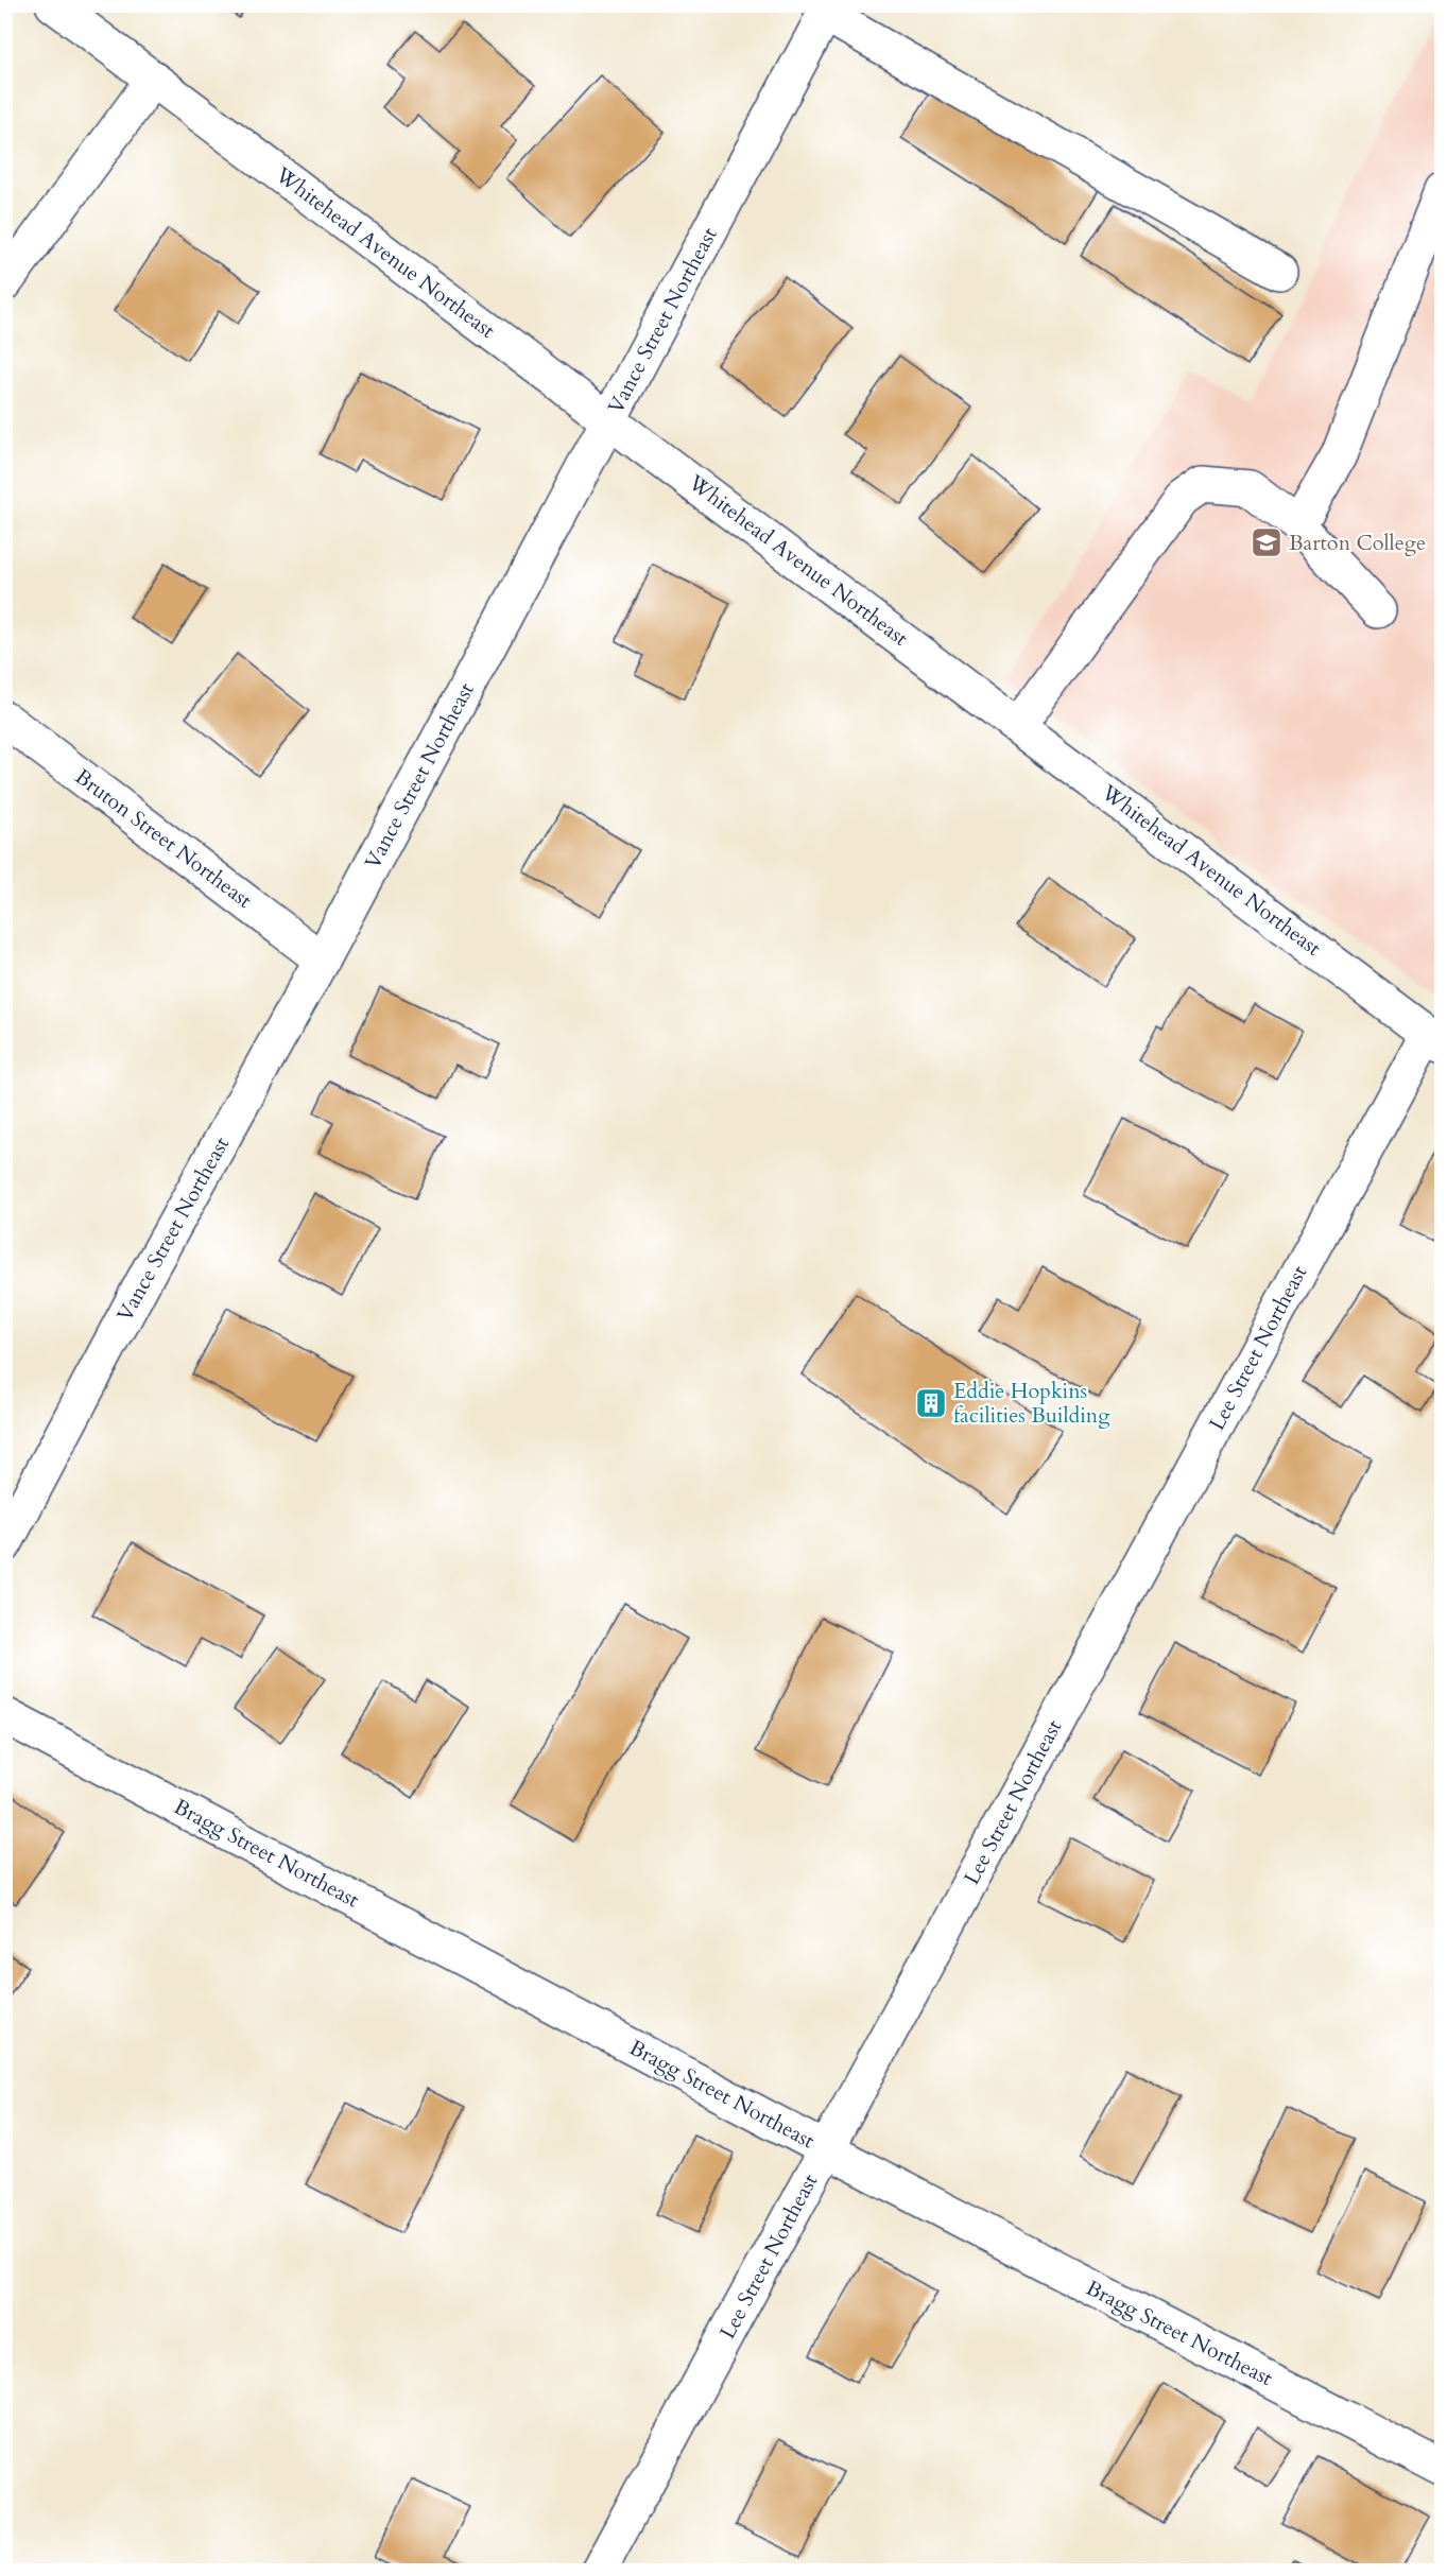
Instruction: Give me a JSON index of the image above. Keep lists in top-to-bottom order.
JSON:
{
  "streets": {
    "street": [
      "Whitehead Avenue Northeast",
      "Vance Street Northeast",
      "Bruton Street Northeast",
      "Lee Street Northeast",
      "Bragg Street Northeast"
    ]
  },
  "crossings": [
    ["Whitehead Avenue Northeast", "Vance Street Northeast"],
    ["Whitehead Avenue Northeast", "Lee Street Northeast"],
    ["Vance Street Northeast", "Bruton Street Northeast"],
    ["Lee Street Northeast", "Bragg Street Northeast"]
  ],
  "places": {
    "school or university": ["Barton College"],
    "building": ["Eddie Hopkins facilities Building"]
  }
}
